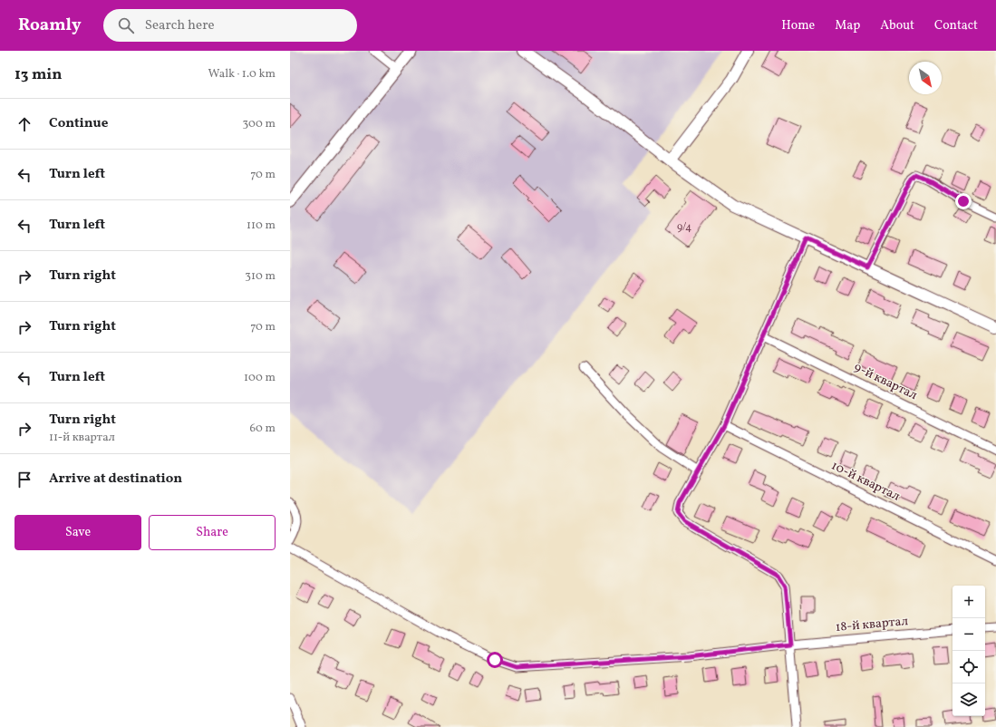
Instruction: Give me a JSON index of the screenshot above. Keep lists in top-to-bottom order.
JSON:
{
  "streets": {
    "street": ["9-й квартал", "10-й квартал", "18-й квартал"]
  },
  "house_numbers": ["9/4"],
  "north": "bottom right",
  "page": {
    "header": "Roamly",
    "search": "Search here",
    "nav": [
      "Home",
      "Map",
      "About",
      "Contact"
    ],
    "heading": ["13 min", "Walk · 1.0 km"],
    "list": [
      ["Continue", "300 m"],
      ["Turn left", "70 m"],
      ["Turn left", "110 m"],
      ["Turn right", "310 m"],
      ["Turn right", "70 m"],
      ["Turn left", "100 m"],
      ["Turn right", "11-й квартал", "60 m"],
      "Arrive at destination"
    ],
    "buttons": ["Save", "Share"],
    "map_buttons": ["+", "−"]
  }
}
